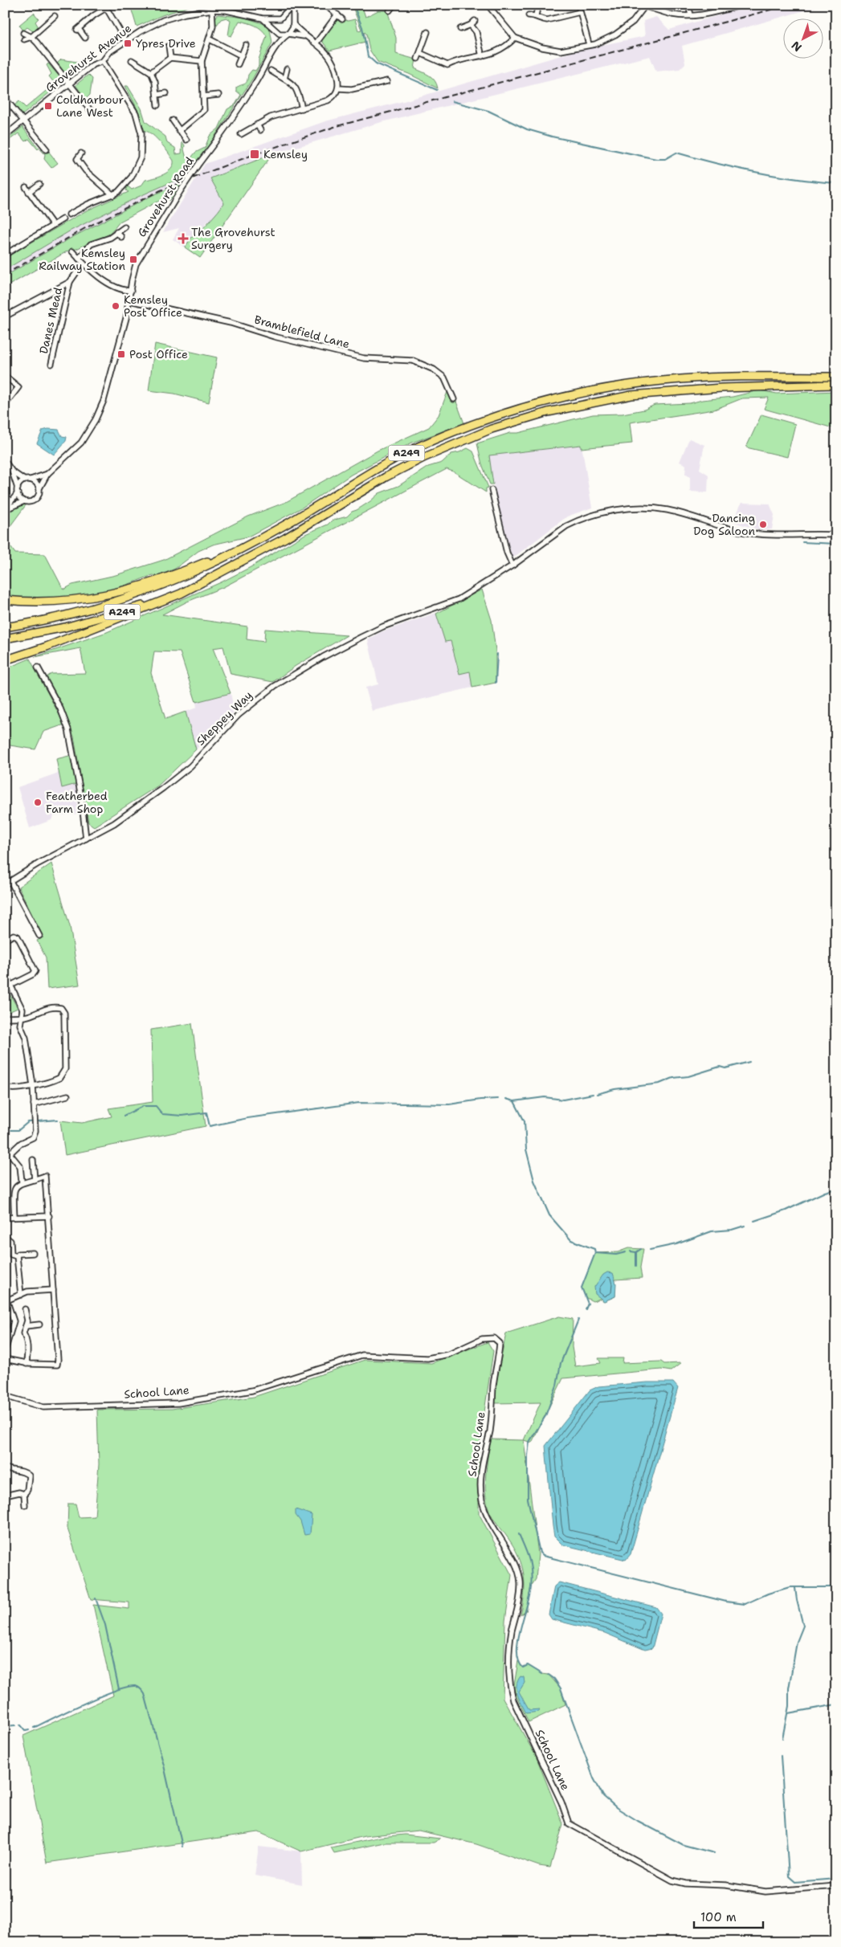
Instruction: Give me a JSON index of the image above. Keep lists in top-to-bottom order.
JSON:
{
  "streets": {
    "highway": ["A249"],
    "street": [
      "Grovehurst Avenue",
      "Grovehurst Road",
      "Danes Mead",
      "Bramblefield Lane",
      "Sheppey Way",
      "School Lane"
    ]
  },
  "crossings": [
    ["Grovehurst Avenue", "Grovehurst Road"],
    ["Grovehurst Road", "Bramblefield Lane"]
  ],
  "places": {
    "transit": [
      "Ypres Drive",
      "Coldharbour Lane West",
      "Kemsley",
      "Kemsley Railway Station",
      "Post Office"
    ],
    "health": ["The Grovehurst Surgery"],
    "other": ["Kemsley Post Office", "Dancing Dog Saloon", "Featherbed Farm Shop"]
  },
  "scale_bar": "100 m",
  "north": "bottom left"
}
